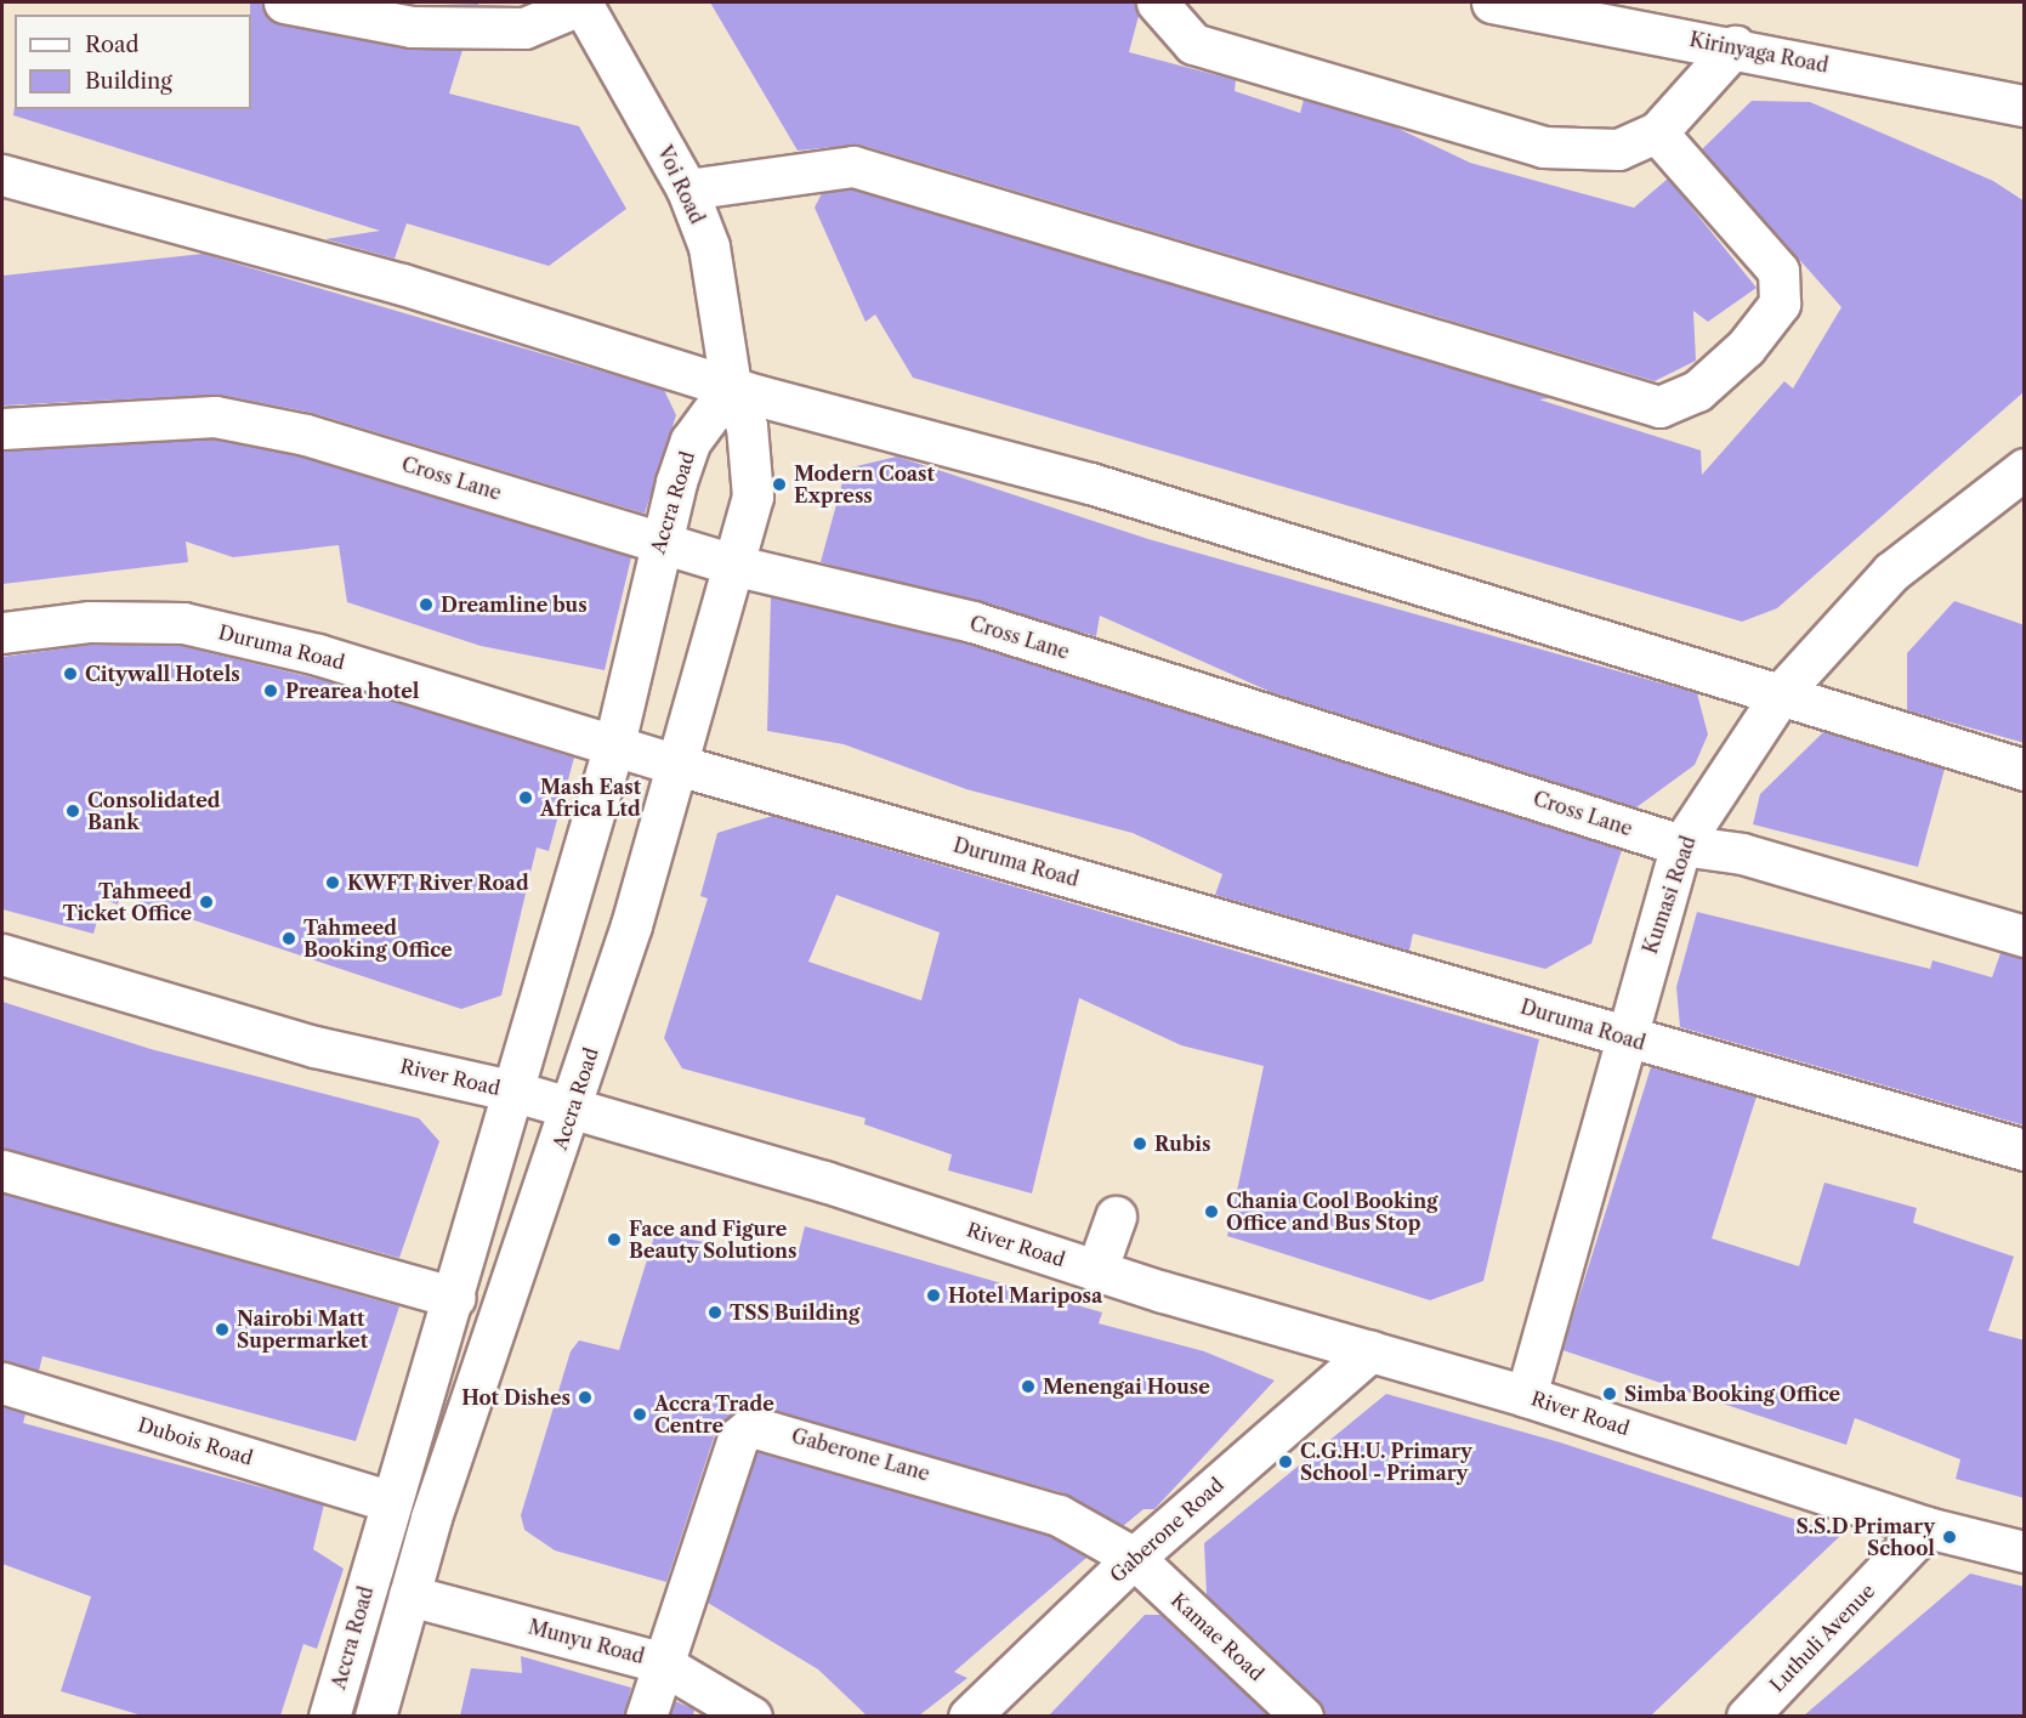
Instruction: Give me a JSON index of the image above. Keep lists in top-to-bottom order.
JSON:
{
  "streets": {
    "street": [
      "Kirinyaga Road",
      "Voi Road",
      "Cross Lane",
      "Accra Road",
      "Duruma Road",
      "Kumasi Road",
      "River Road",
      "Dubois Road",
      "Gaberone Lane",
      "Gaberone Road",
      "Kamae Road",
      "Luthuli Avenue",
      "Munyu Road"
    ]
  },
  "crossings": [
    ["Voi Road", "Accra Road"],
    ["Cross Lane", "Accra Road"],
    ["Cross Lane", "Kumasi Road"],
    ["Accra Road", "Duruma Road"],
    ["Accra Road", "River Road"],
    ["Accra Road", "Dubois Road"],
    ["Accra Road", "Munyu Road"],
    ["Duruma Road", "Kumasi Road"],
    ["Kumasi Road", "River Road"],
    ["River Road", "Gaberone Road"],
    ["River Road", "Luthuli Avenue"],
    ["Gaberone Lane", "Gaberone Road"],
    ["Gaberone Lane", "Kamae Road"],
    ["Gaberone Lane", "Munyu Road"],
    ["Gaberone Road", "Kamae Road"]
  ],
  "places": [
    "Modern Coast Express",
    "Dreamline bus",
    "Citywall Hotels",
    "Prearea hotel",
    "Mash East Africa Ltd",
    "Consolidated Bank",
    "KWFT River Road",
    "Tahmeed Ticket Office",
    "Tahmeed Booking Office",
    "Rubis",
    "Chania Cool Booking Office and Bus Stop",
    "Face and Figure Beauty Solutions",
    "Hotel Mariposa",
    "TSS Building",
    "Nairobi Matt Supermarket",
    "Menengai House",
    "Simba Booking Office",
    "Hot Dishes",
    "Accra Trade Centre",
    "C.G.H.U. Primary School - Primary",
    "S.S.D Primary School"
  ],
  "legend": ["Road", "Building"]
}
